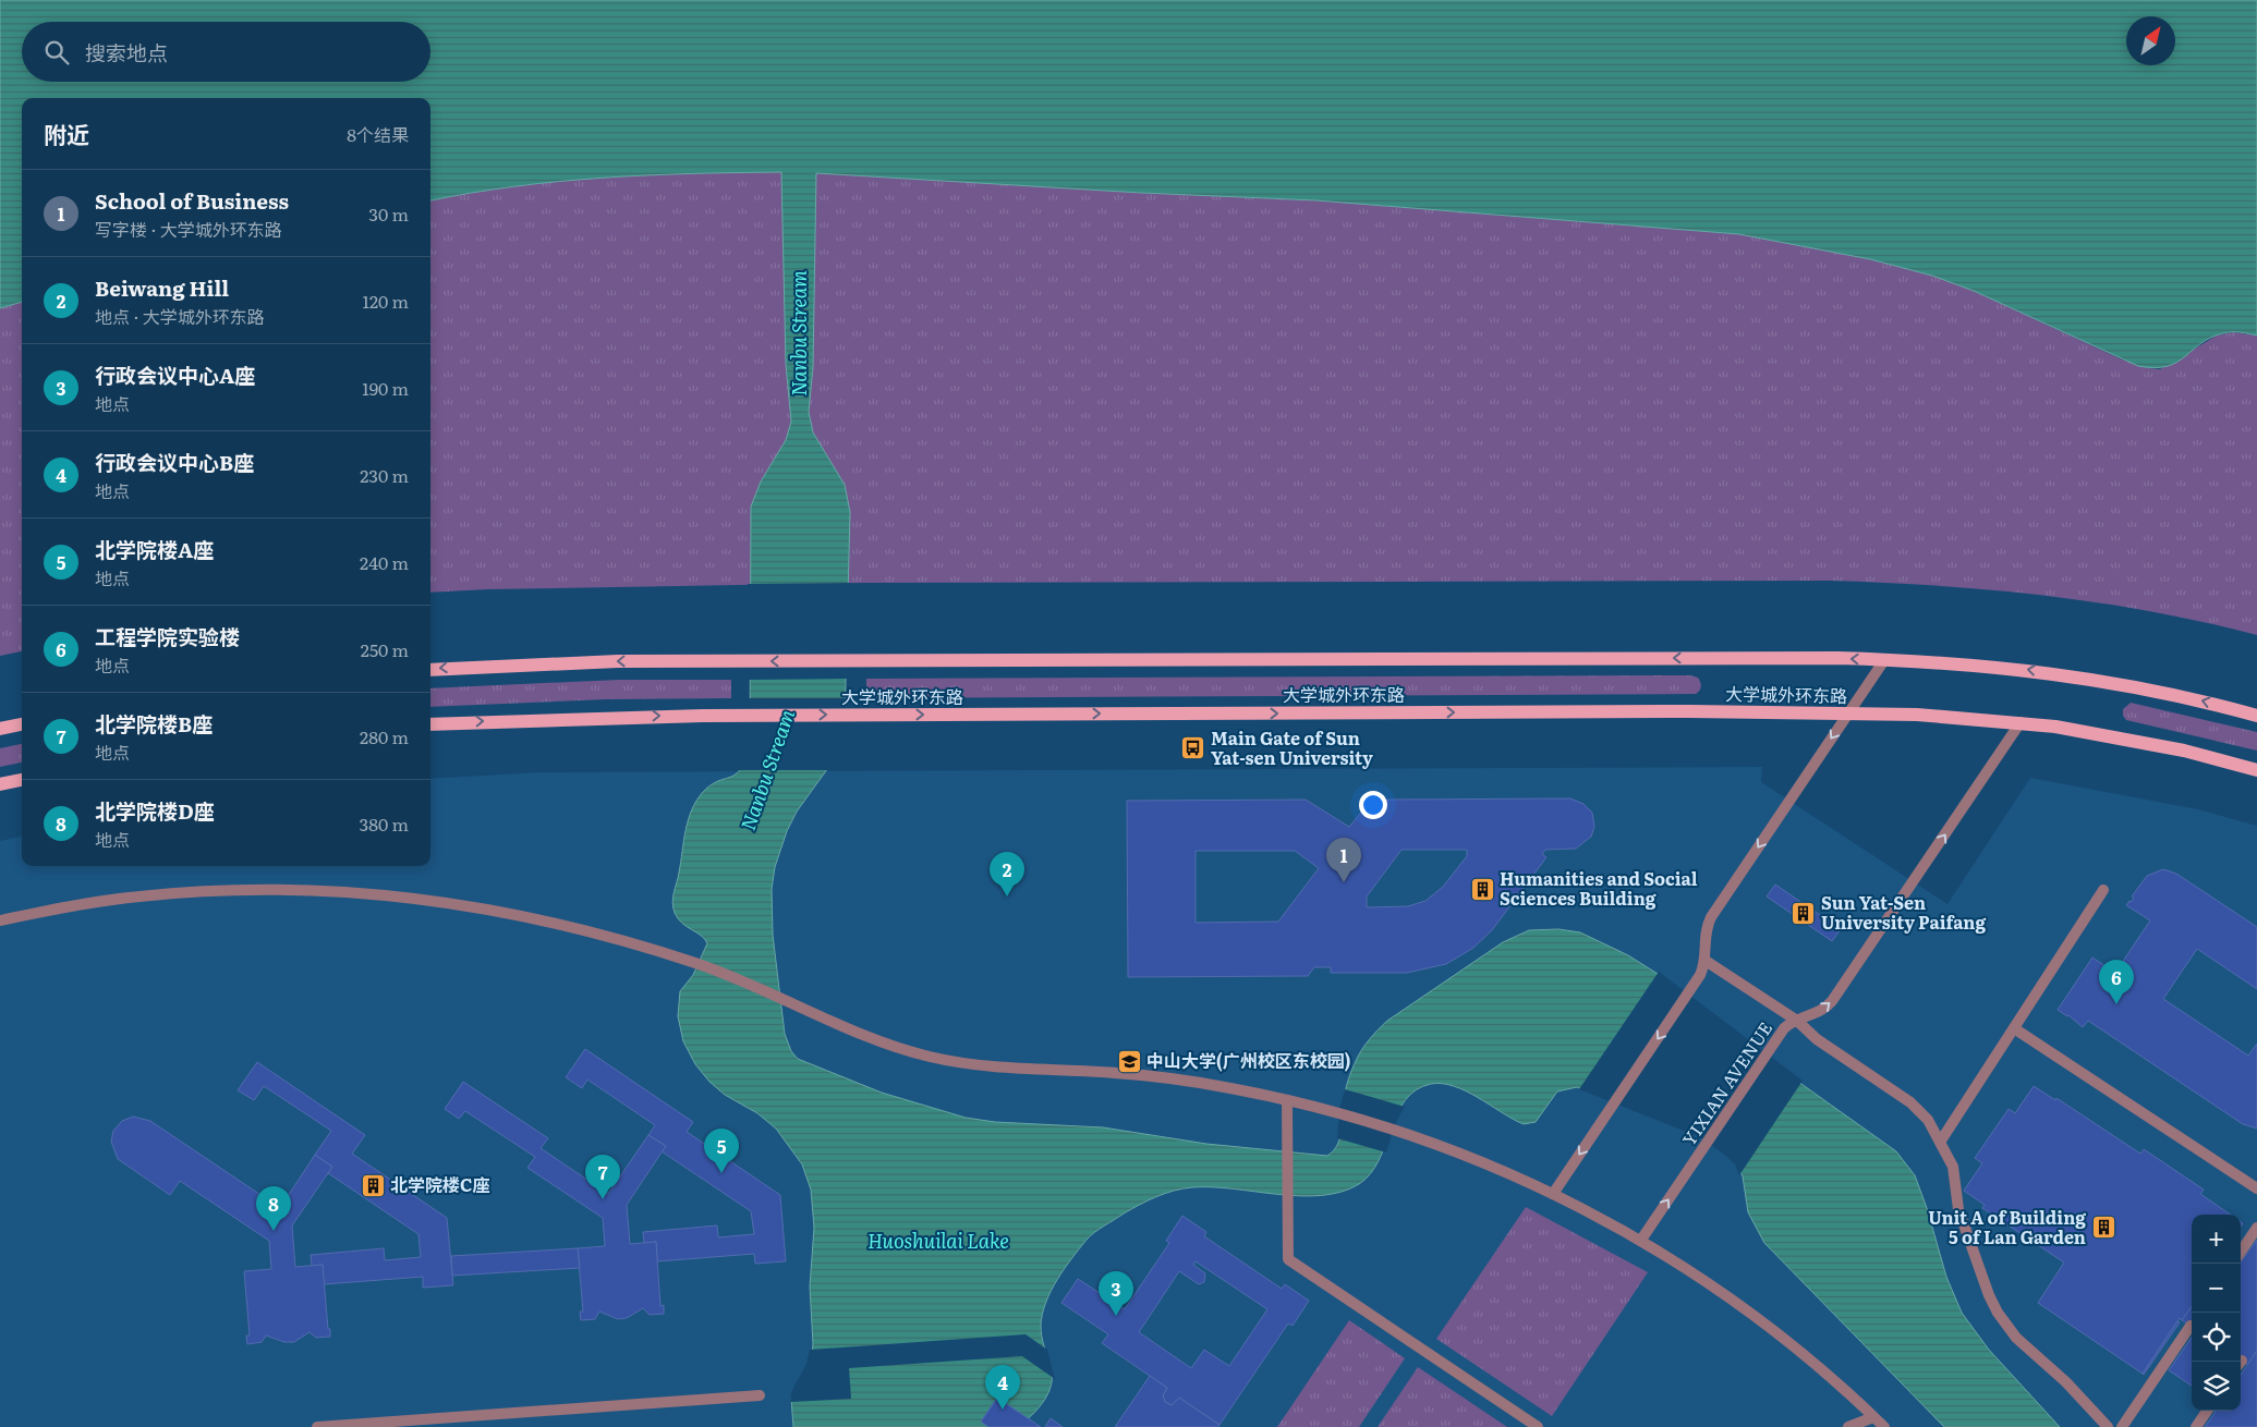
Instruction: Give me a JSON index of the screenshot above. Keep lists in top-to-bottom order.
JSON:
{
  "streets": {
    "main road": ["大学城外环东路"],
    "lane": ["YIXIAN AVENUE"]
  },
  "crossings": [
    ["大学城外环东路", "YIXIAN AVENUE"]
  ],
  "one_way": ["YIXIAN AVENUE"],
  "water": ["Nanbu Stream", "Huoshuilai Lake"],
  "places": {
    "bus stop": ["Main Gate of Sun Yat-sen University"],
    "building": [
      "Humanities and Social Sciences Building",
      "Sun Yat-Sen University Paifang",
      "北学院楼C座",
      "Unit A of Building 5 of Lan Garden"
    ],
    "school or university": ["中山大学(广州校区东校园)"]
  },
  "north": "top right",
  "page": {
    "search": "搜索地点",
    "heading": ["附近", "8个结果"],
    "list": [
      {
        "mark": "1",
        "name": "School of Business",
        "note": "写字楼 · 大学城外环东路",
        "value": "30 m"
      },
      {
        "mark": "2",
        "name": "Beiwang Hill",
        "note": "地点 · 大学城外环东路",
        "value": "120 m"
      },
      {
        "mark": "3",
        "name": "行政会议中心A座",
        "note": "地点",
        "value": "190 m"
      },
      {
        "mark": "4",
        "name": "行政会议中心B座",
        "note": "地点",
        "value": "230 m"
      },
      {
        "mark": "5",
        "name": "北学院楼A座",
        "note": "地点",
        "value": "240 m"
      },
      {
        "mark": "6",
        "name": "工程学院实验楼",
        "note": "地点",
        "value": "250 m"
      },
      {
        "mark": "7",
        "name": "北学院楼B座",
        "note": "地点",
        "value": "280 m"
      },
      {
        "mark": "8",
        "name": "北学院楼D座",
        "note": "地点",
        "value": "380 m"
      }
    ],
    "pins": [
      "1",
      "2",
      "6",
      "5",
      "7",
      "8",
      "3",
      "4"
    ],
    "map_buttons": ["+", "−"]
  }
}
